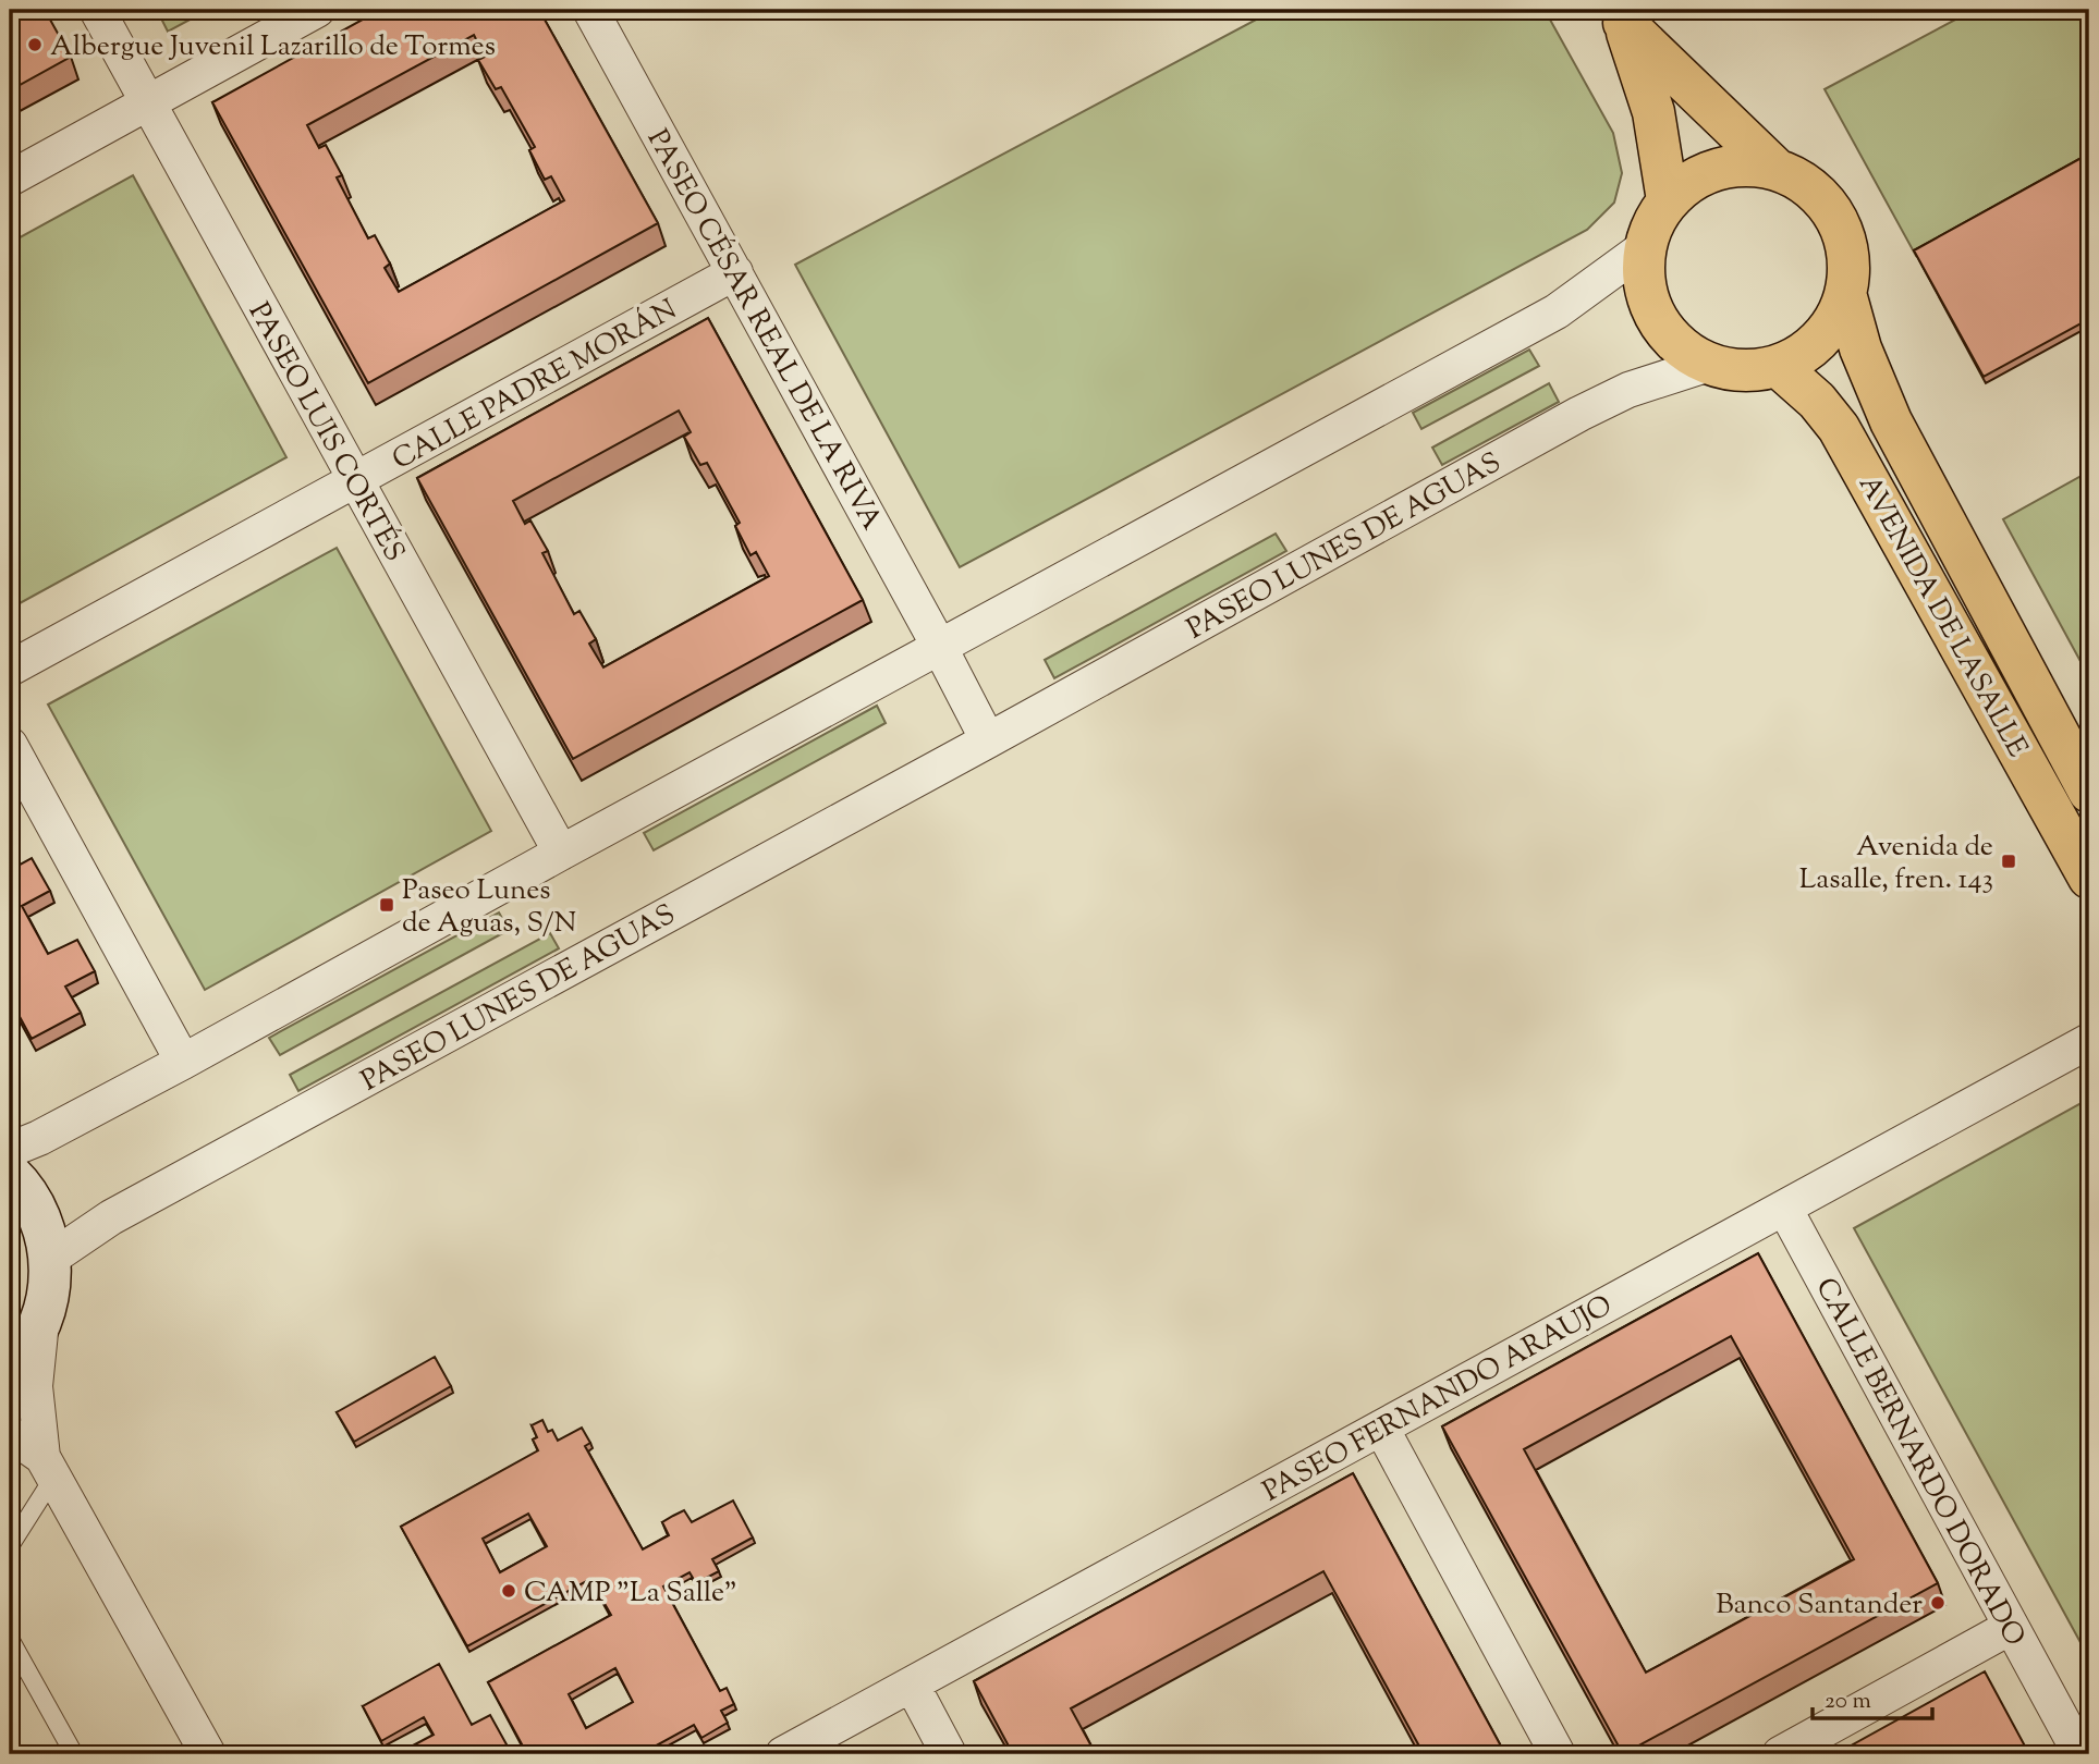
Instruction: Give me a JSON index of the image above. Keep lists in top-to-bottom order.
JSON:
{
  "streets": {
    "highway": ["AVENIDA DE LASALLE"],
    "street": [
      "PASEO CÉSAR REAL DE LA RIVA",
      "CALLE PADRE MORÁN",
      "PASEO LUIS CORTÉS",
      "PASEO LUNES DE AGUAS",
      "PASEO FERNANDO ARAUJO",
      "CALLE BERNARDO DORADO"
    ]
  },
  "crossings": [
    ["PASEO CÉSAR REAL DE LA RIVA", "CALLE PADRE MORÁN"],
    ["CALLE PADRE MORÁN", "PASEO LUIS CORTÉS"],
    ["PASEO LUNES DE AGUAS", "AVENIDA DE LASALLE"],
    ["PASEO FERNANDO ARAUJO", "CALLE BERNARDO DORADO"]
  ],
  "places": {
    "other": ["Albergue Juvenil Lazarillo de Tormes", "CAMP \"La Salle\"", "Banco Santander"],
    "transit": ["Avenida de Lasalle, fren. 143", "Paseo Lunes de Aguas, S/N"]
  },
  "scale_bar": "20 m"
}
